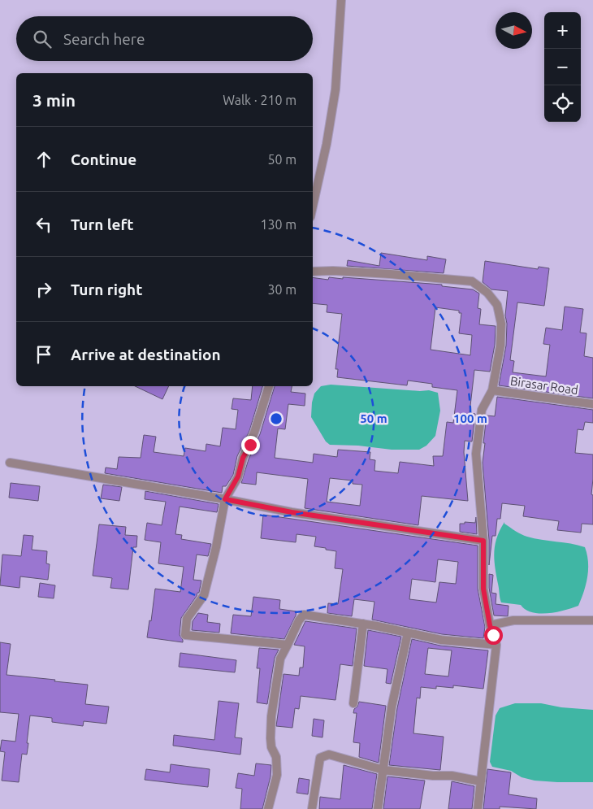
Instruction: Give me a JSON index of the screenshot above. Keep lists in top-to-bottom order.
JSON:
{
  "streets": {
    "street": ["Birasar Road"]
  },
  "north": "right",
  "page": {
    "map_buttons": ["+", "−"],
    "search": "Search here",
    "heading": ["3 min", "Walk · 210 m"],
    "list": [
      ["Continue", "50 m"],
      ["Turn left", "130 m"],
      ["Turn right", "30 m"],
      "Arrive at destination"
    ]
  },
  "rings": ["50 m", "100 m"]
}
